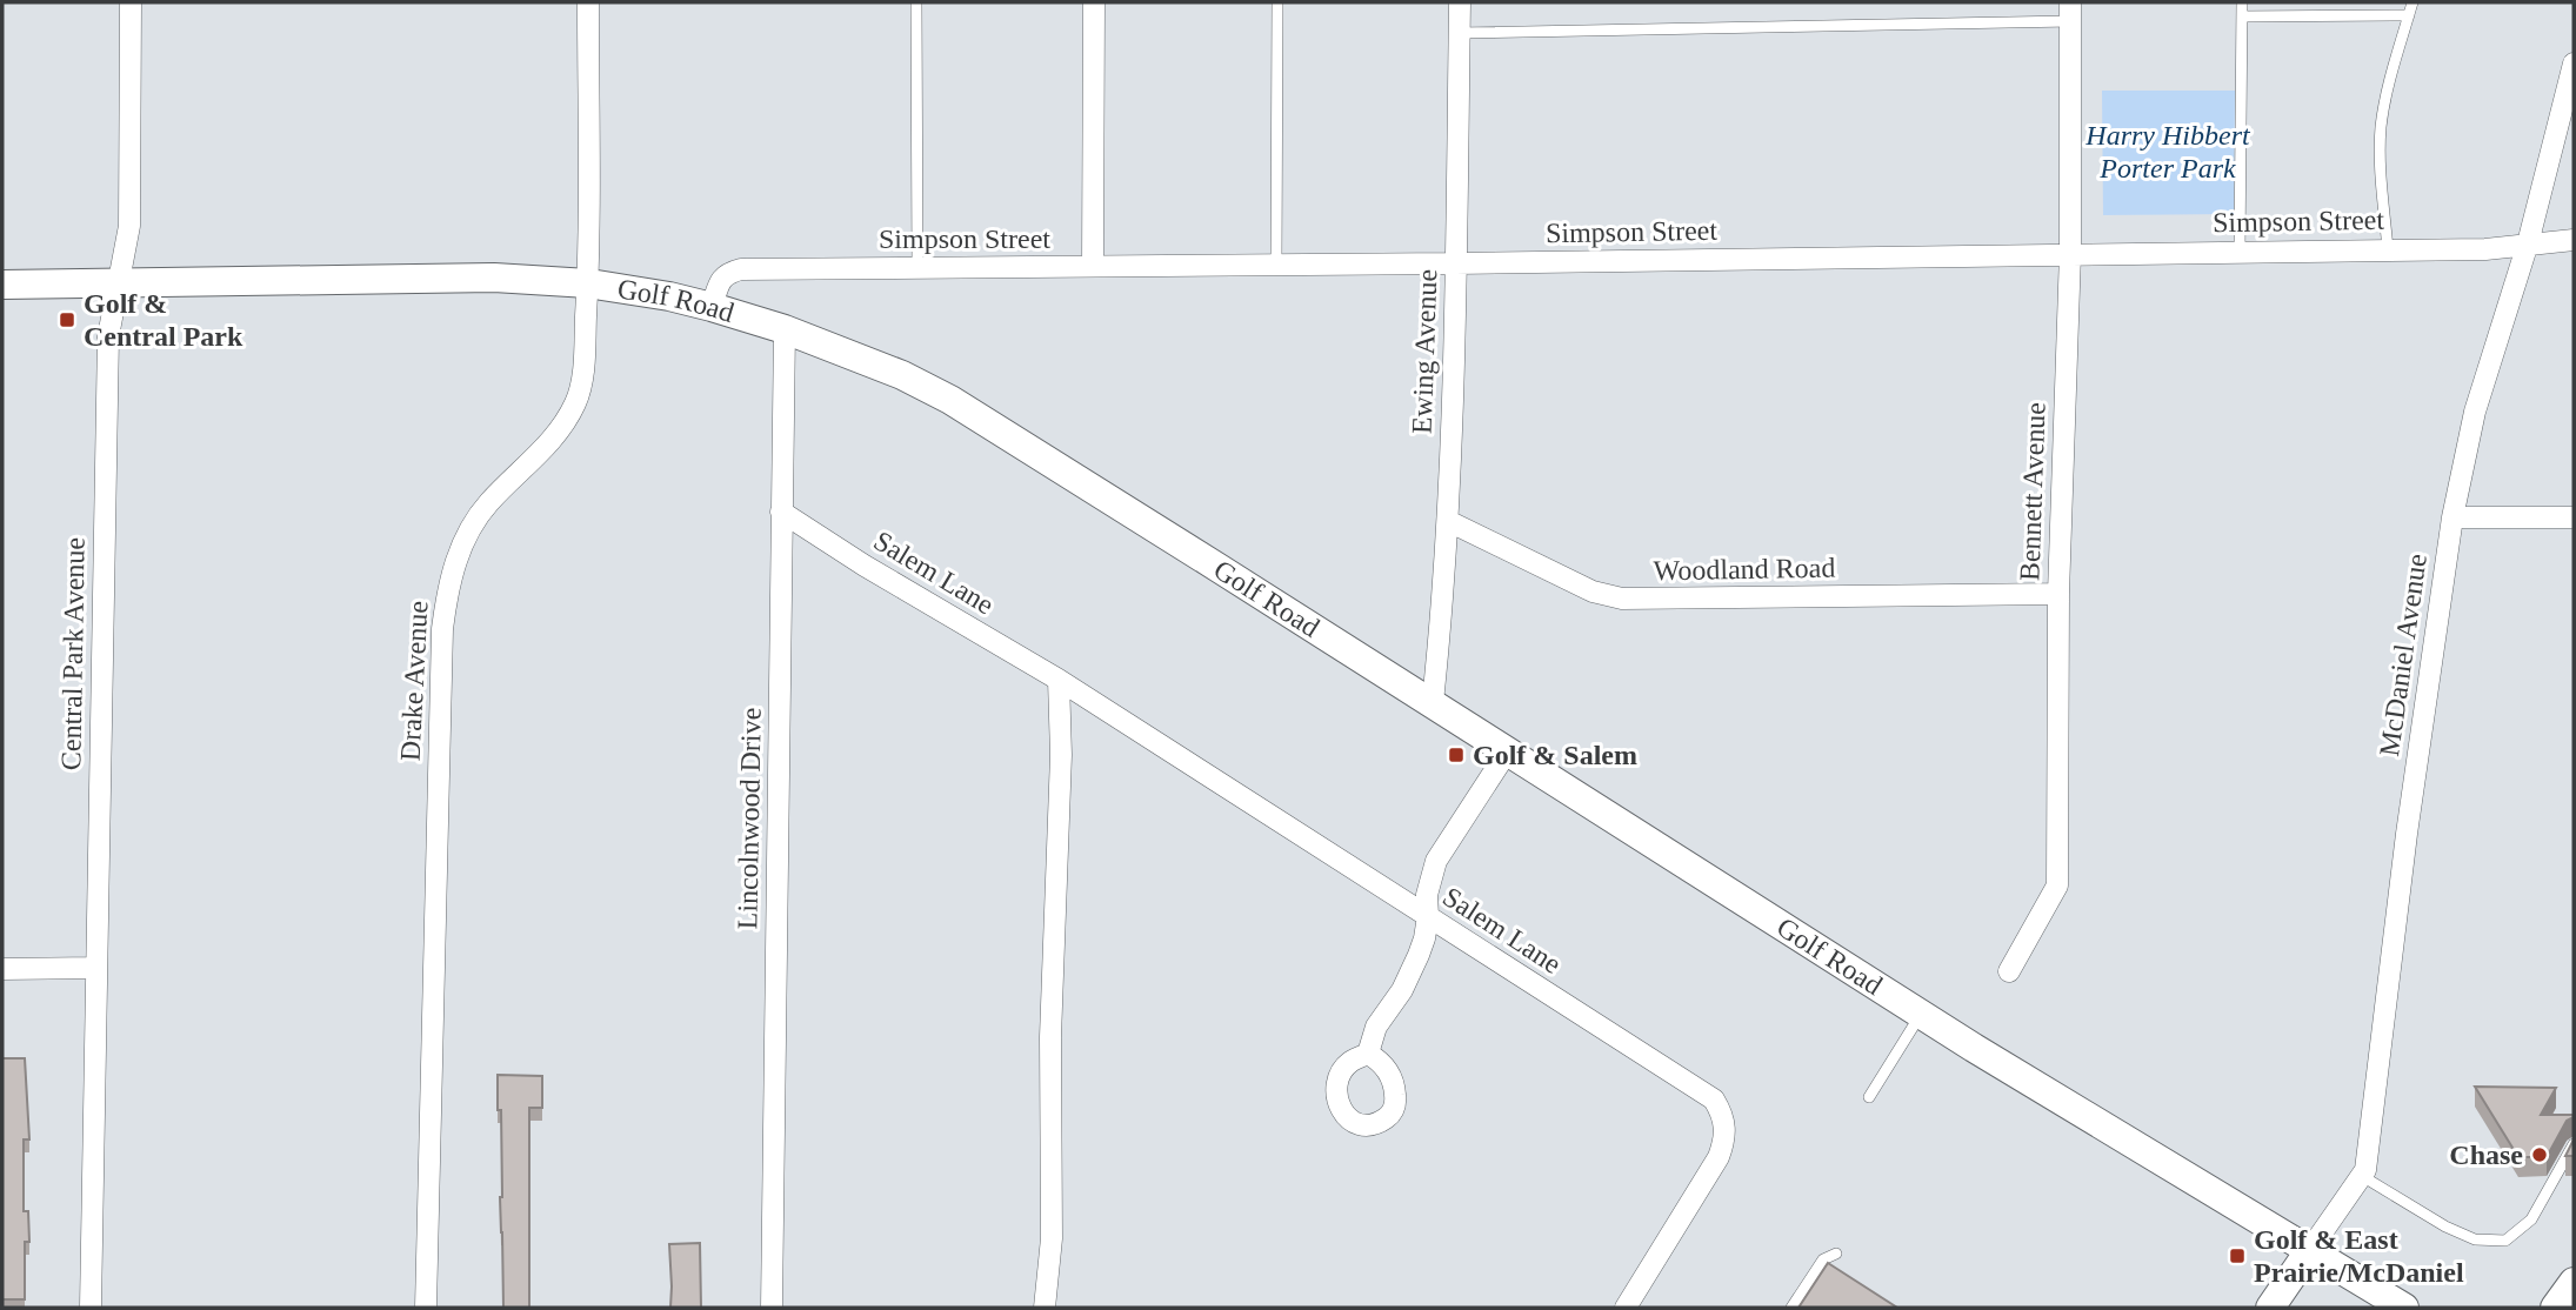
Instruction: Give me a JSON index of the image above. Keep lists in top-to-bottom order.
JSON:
{
  "streets": {
    "main road": ["Golf Road"],
    "street": [
      "Simpson Street",
      "Ewing Avenue",
      "Bennett Avenue",
      "Woodland Road",
      "Salem Lane",
      "Central Park Avenue",
      "McDaniel Avenue",
      "Drake Avenue",
      "Lincolnwood Drive"
    ]
  },
  "crossings": [
    ["Simpson Street", "Golf Road"],
    ["Simpson Street", "Ewing Avenue"],
    ["Simpson Street", "Bennett Avenue"],
    ["Simpson Street", "McDaniel Avenue"],
    ["Golf Road", "Ewing Avenue"],
    ["Golf Road", "Central Park Avenue"],
    ["Golf Road", "McDaniel Avenue"],
    ["Golf Road", "Drake Avenue"],
    ["Golf Road", "Lincolnwood Drive"],
    ["Ewing Avenue", "Woodland Road"],
    ["Bennett Avenue", "Woodland Road"],
    ["Salem Lane", "Lincolnwood Drive"]
  ],
  "parks": ["Harry Hibbert Porter Park"],
  "places": {
    "transit": ["Golf & Central Park", "Golf & Salem", "Golf & East Prairie/McDaniel"],
    "other": ["Chase"]
  }
}
